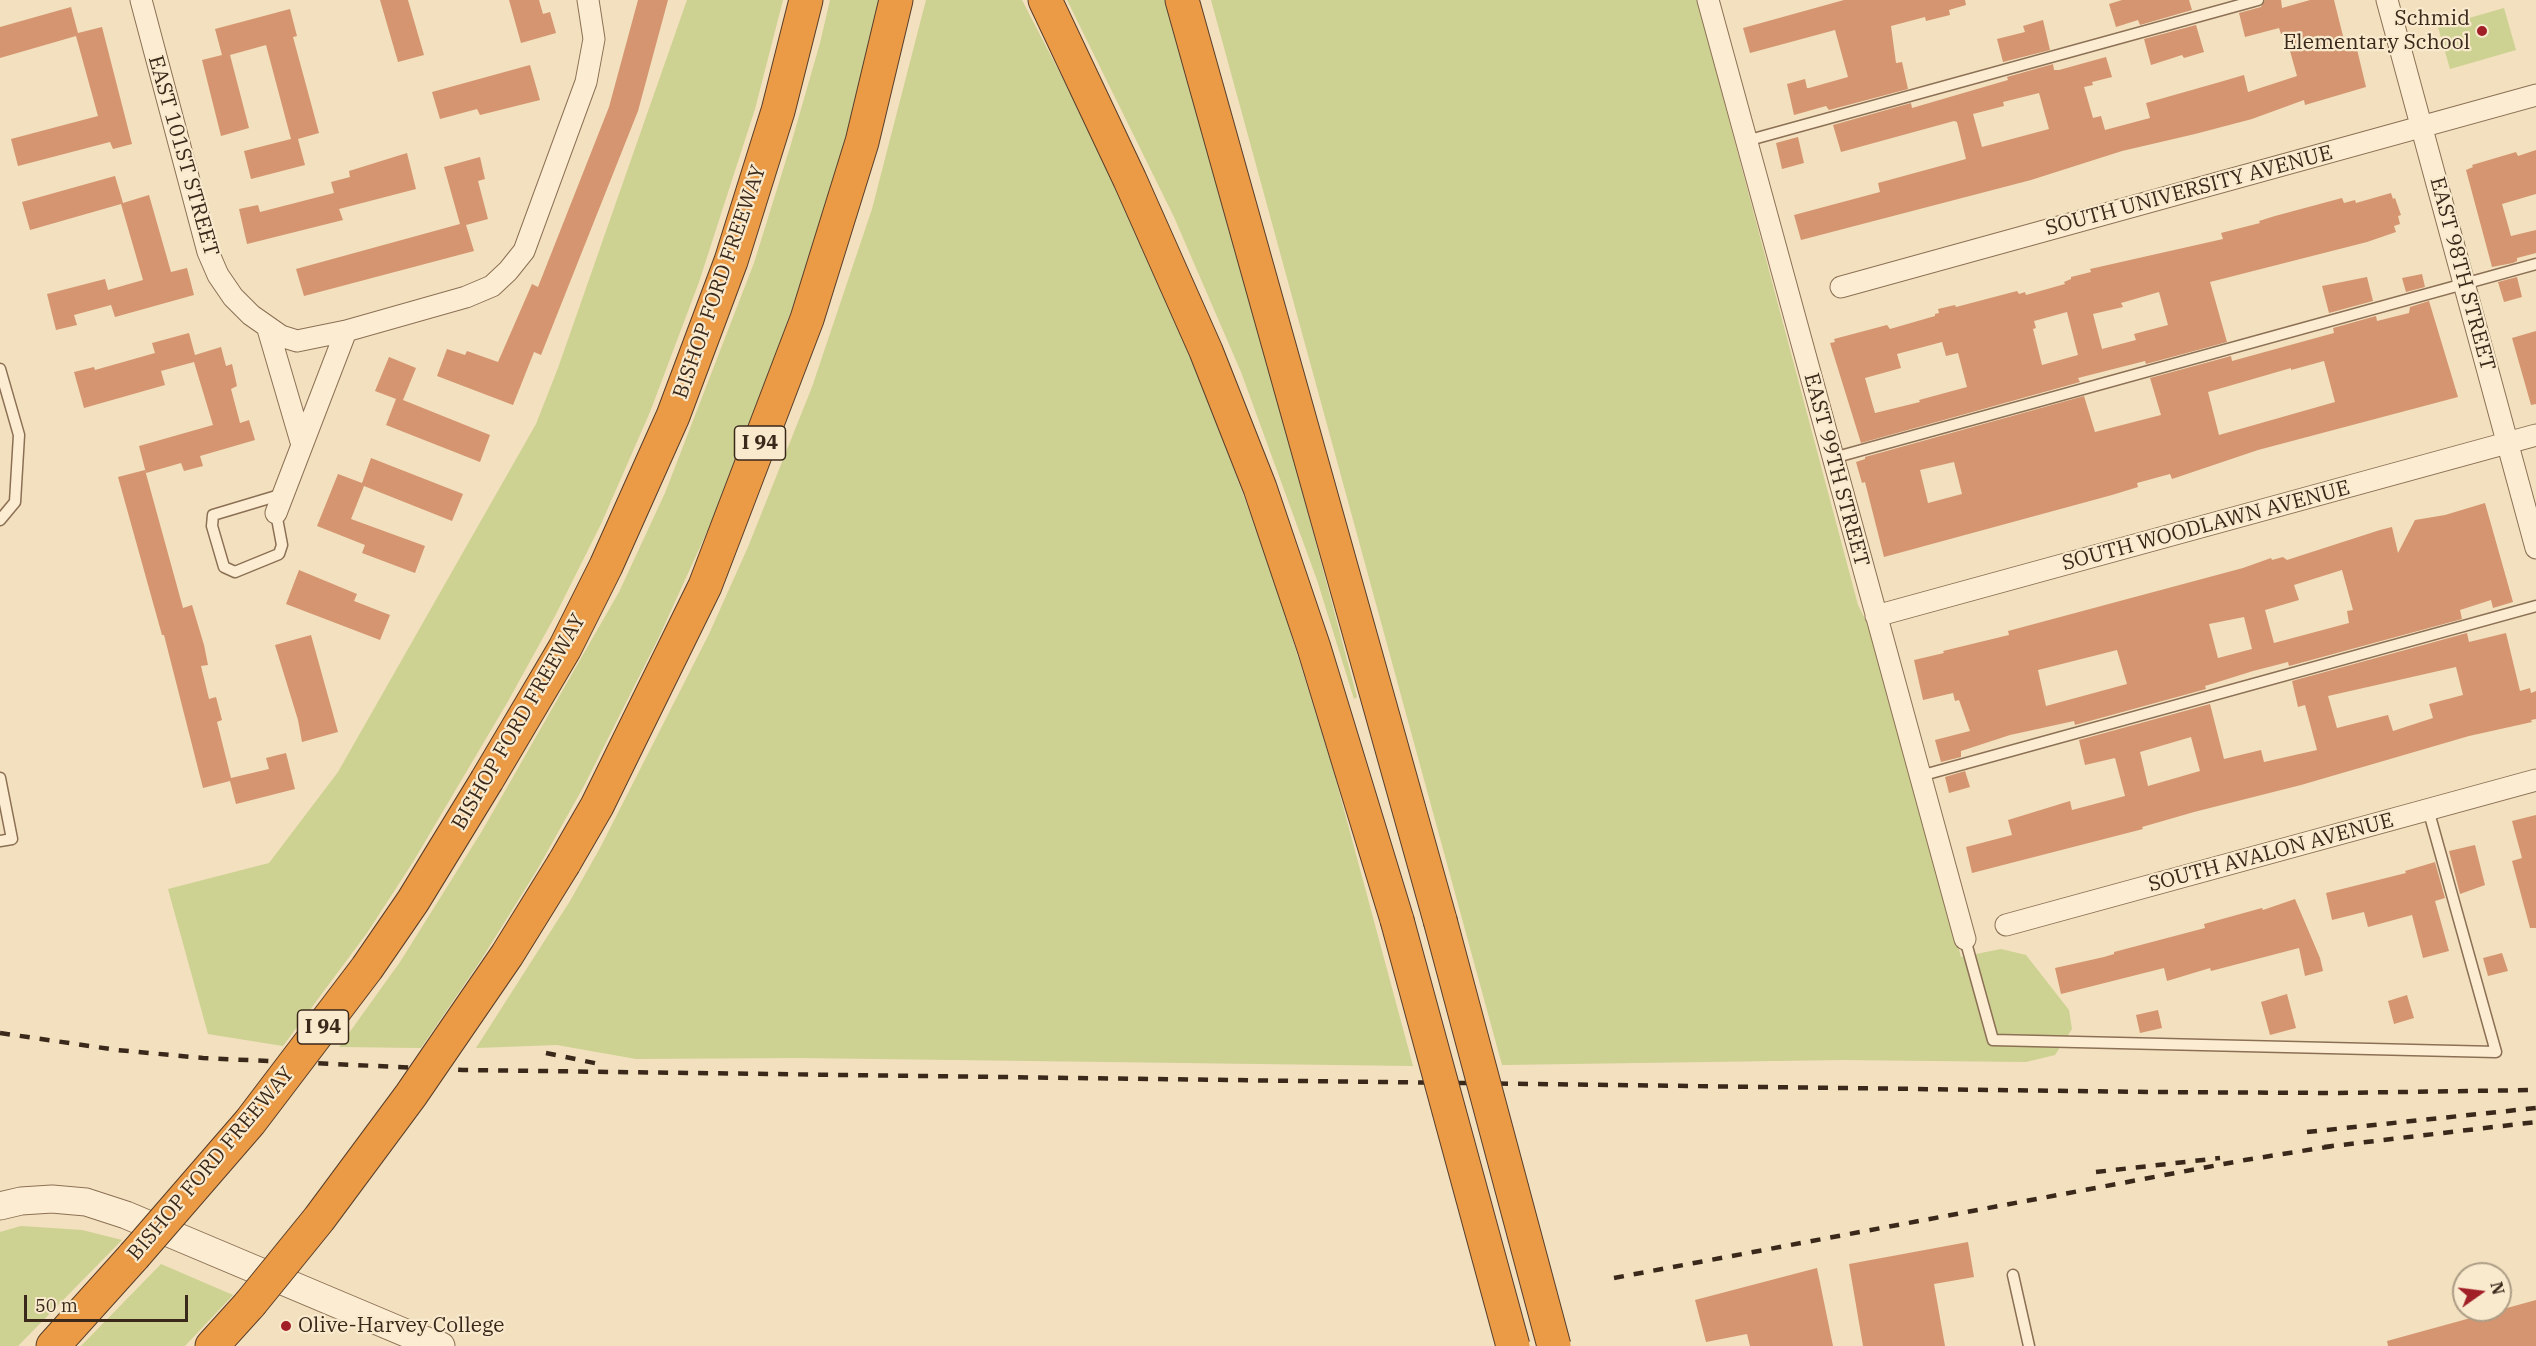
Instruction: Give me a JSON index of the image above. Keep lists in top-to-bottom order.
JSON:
{
  "streets": {
    "highway": ["BISHOP FORD FREEWAY", "I 94"],
    "street": [
      "EAST 101ST STREET",
      "SOUTH UNIVERSITY AVENUE",
      "EAST 98TH STREET",
      "EAST 99TH STREET",
      "SOUTH WOODLAWN AVENUE",
      "SOUTH AVALON AVENUE"
    ]
  },
  "crossings": [
    ["SOUTH UNIVERSITY AVENUE", "EAST 98TH STREET"],
    ["EAST 98TH STREET", "SOUTH WOODLAWN AVENUE"],
    ["EAST 99TH STREET", "SOUTH WOODLAWN AVENUE"]
  ],
  "places": ["Schmid Elementary School", "Olive-Harvey College"],
  "scale_bar": "50 m",
  "north": "right"
}
